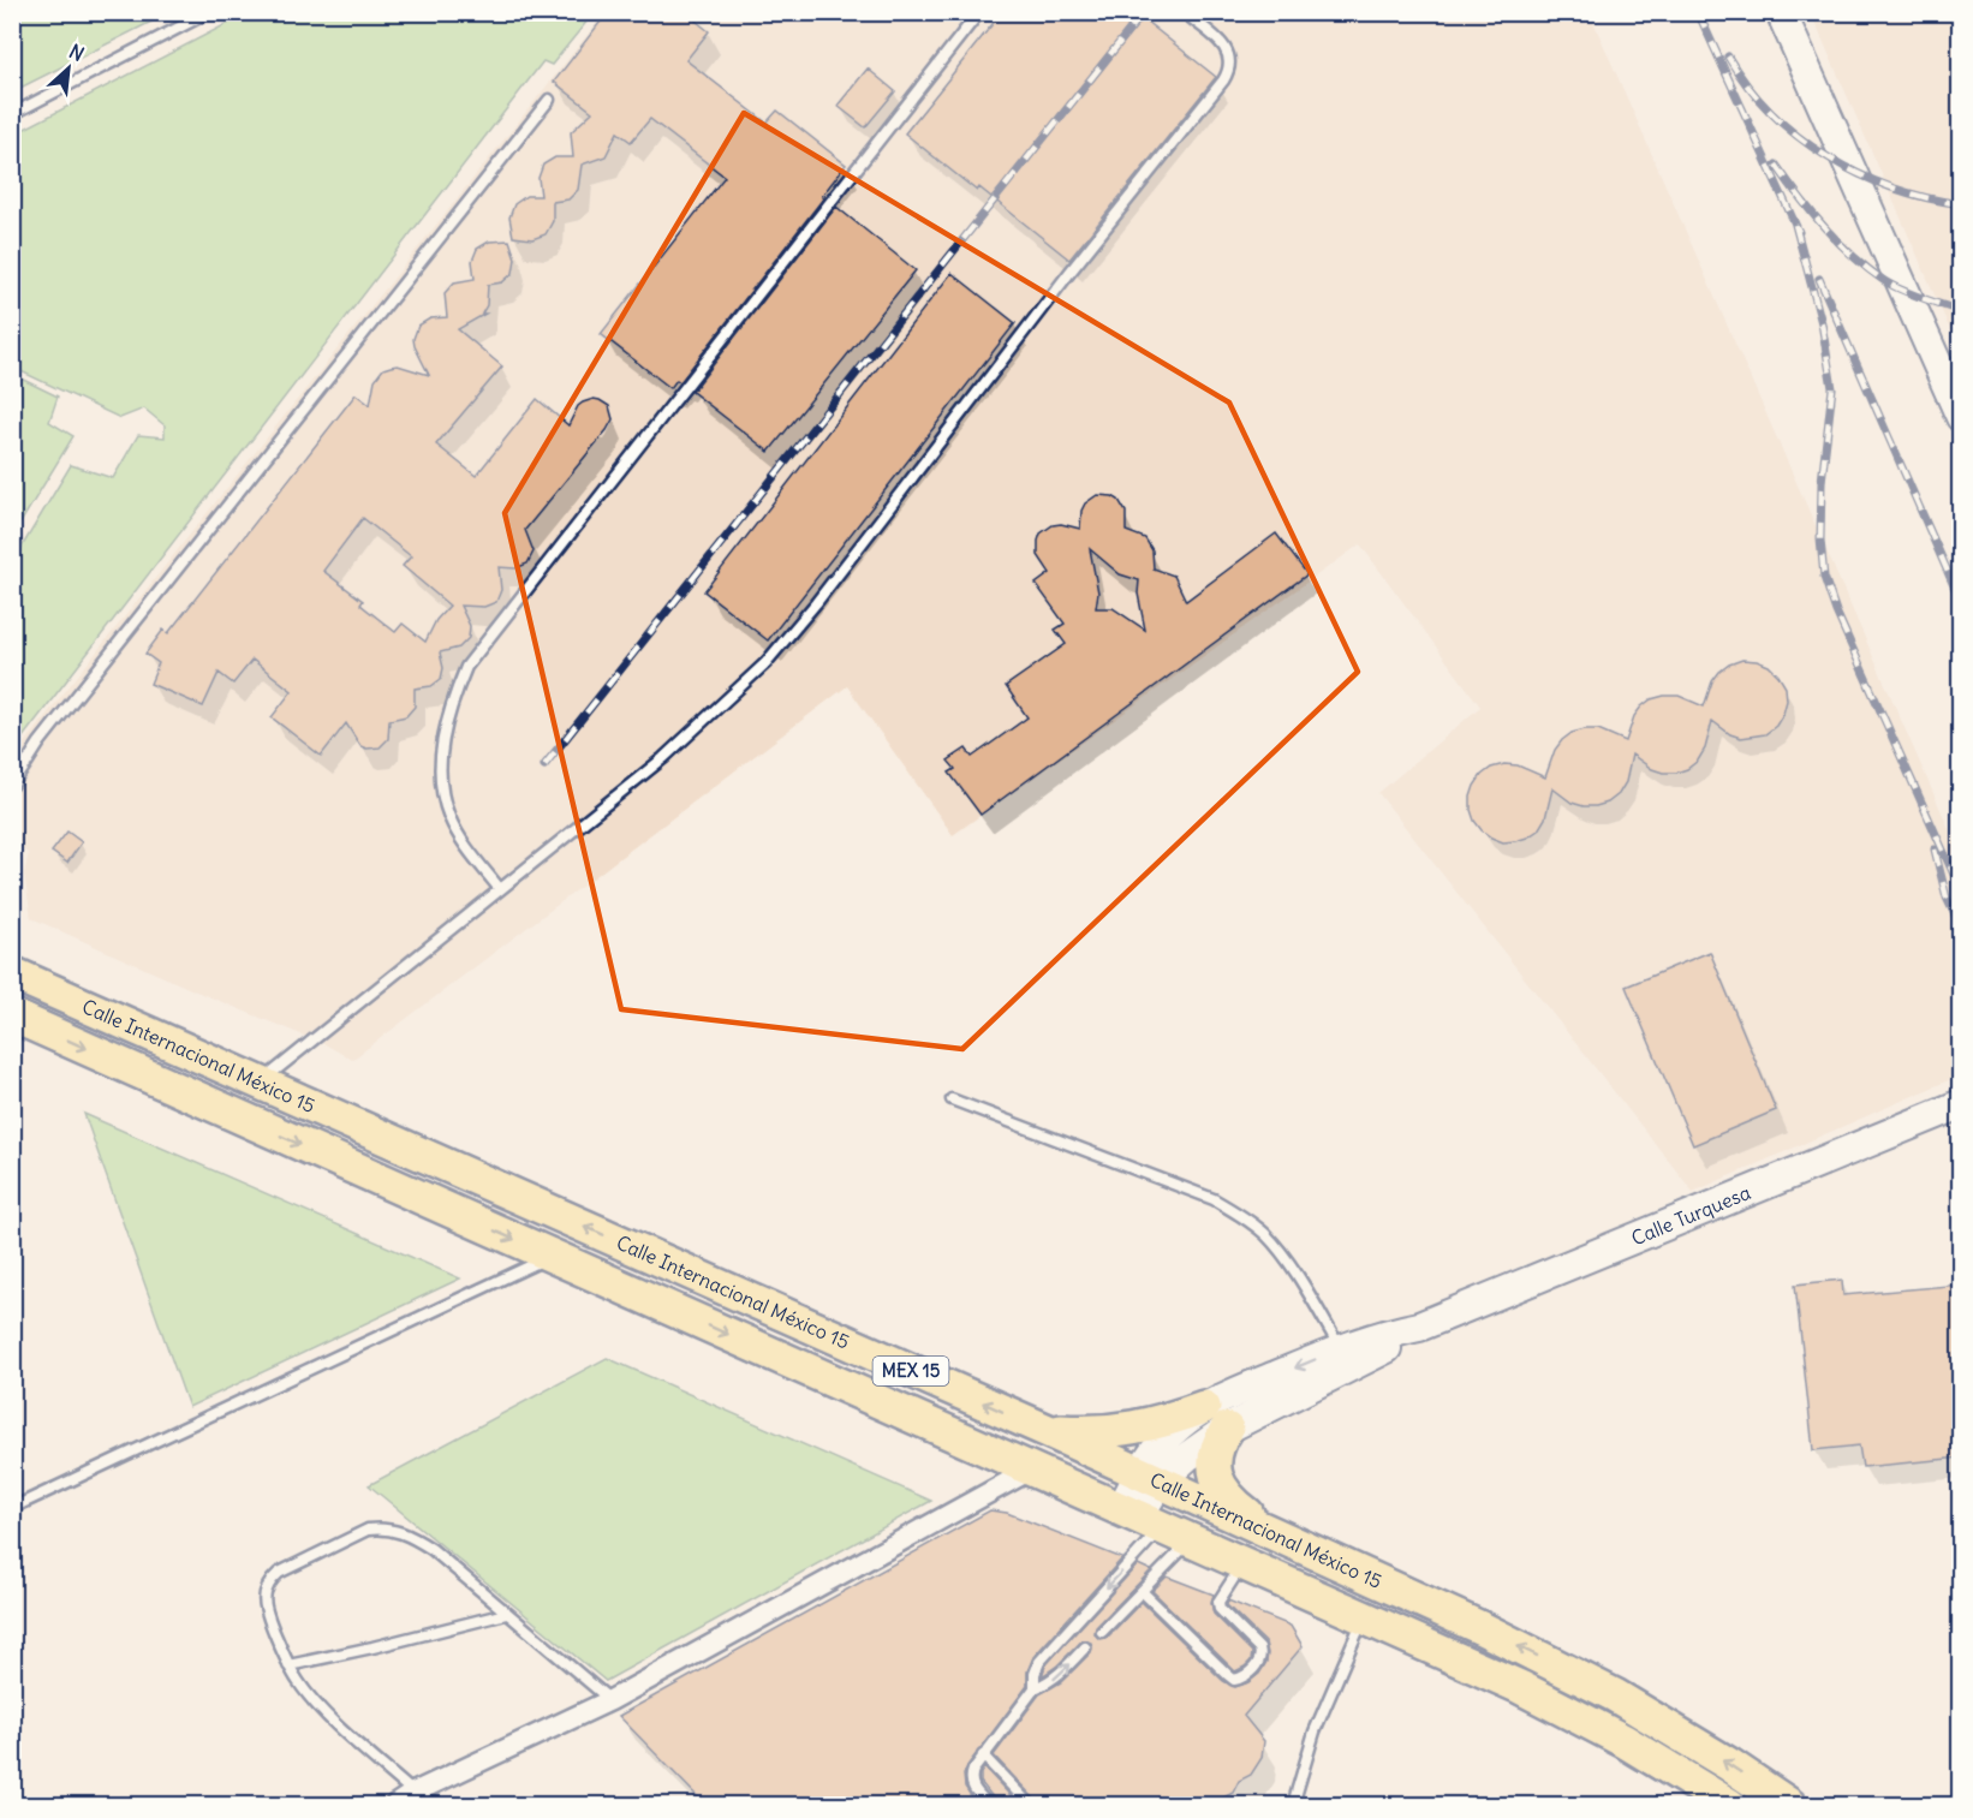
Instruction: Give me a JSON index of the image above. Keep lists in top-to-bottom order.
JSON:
{
  "streets": {
    "main road": ["Calle Internacional México 15", "MEX 15"],
    "street": ["Calle Turquesa"]
  },
  "crossings": [
    ["Calle Internacional México 15", "Calle Turquesa"]
  ],
  "north": "top right"
}
